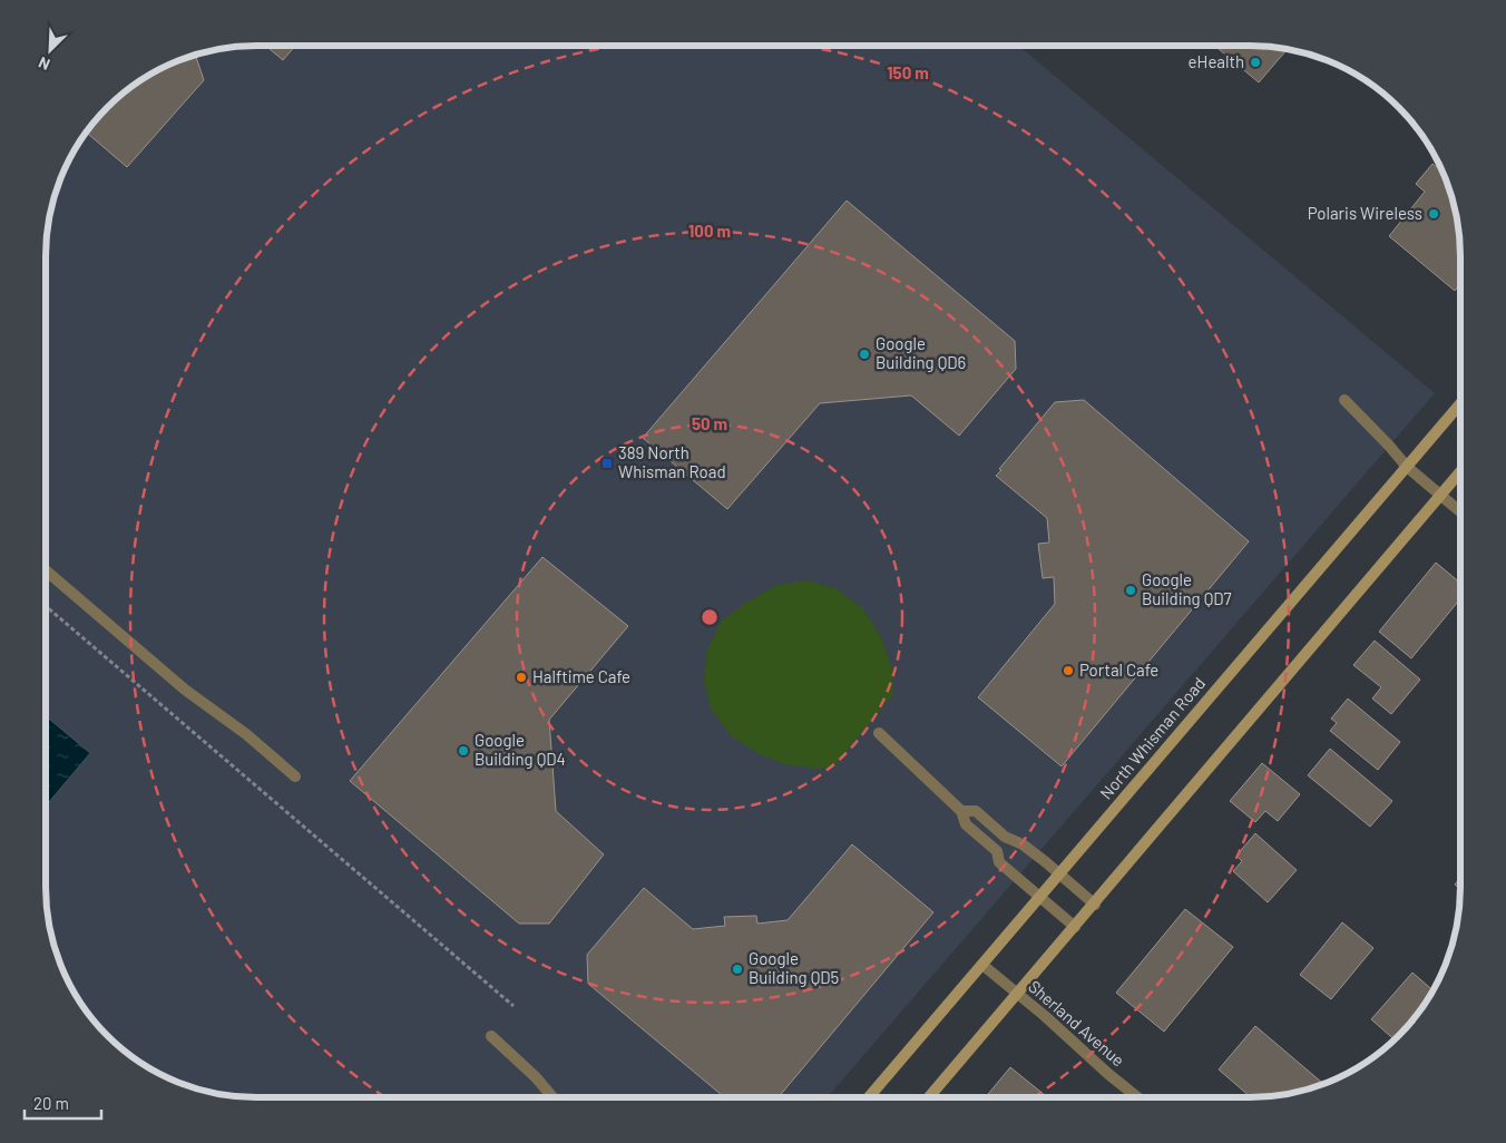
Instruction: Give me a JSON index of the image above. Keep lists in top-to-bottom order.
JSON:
{
  "streets": {
    "main road": ["North Whisman Road"],
    "street": ["Sherland Avenue"]
  },
  "crossings": [
    ["North Whisman Road", "Sherland Avenue"]
  ],
  "places": {
    "other": [
      "eHealth",
      "Polaris Wireless",
      "Google Building QD6",
      "Google Building QD7",
      "Portal Cafe",
      "Halftime Cafe",
      "Google Building QD4",
      "Google Building QD5"
    ],
    "transit": ["389 North Whisman Road"]
  },
  "scale_bar": "20 m",
  "north": "bottom left",
  "rings": ["150 m", "100 m", "50 m"]
}
